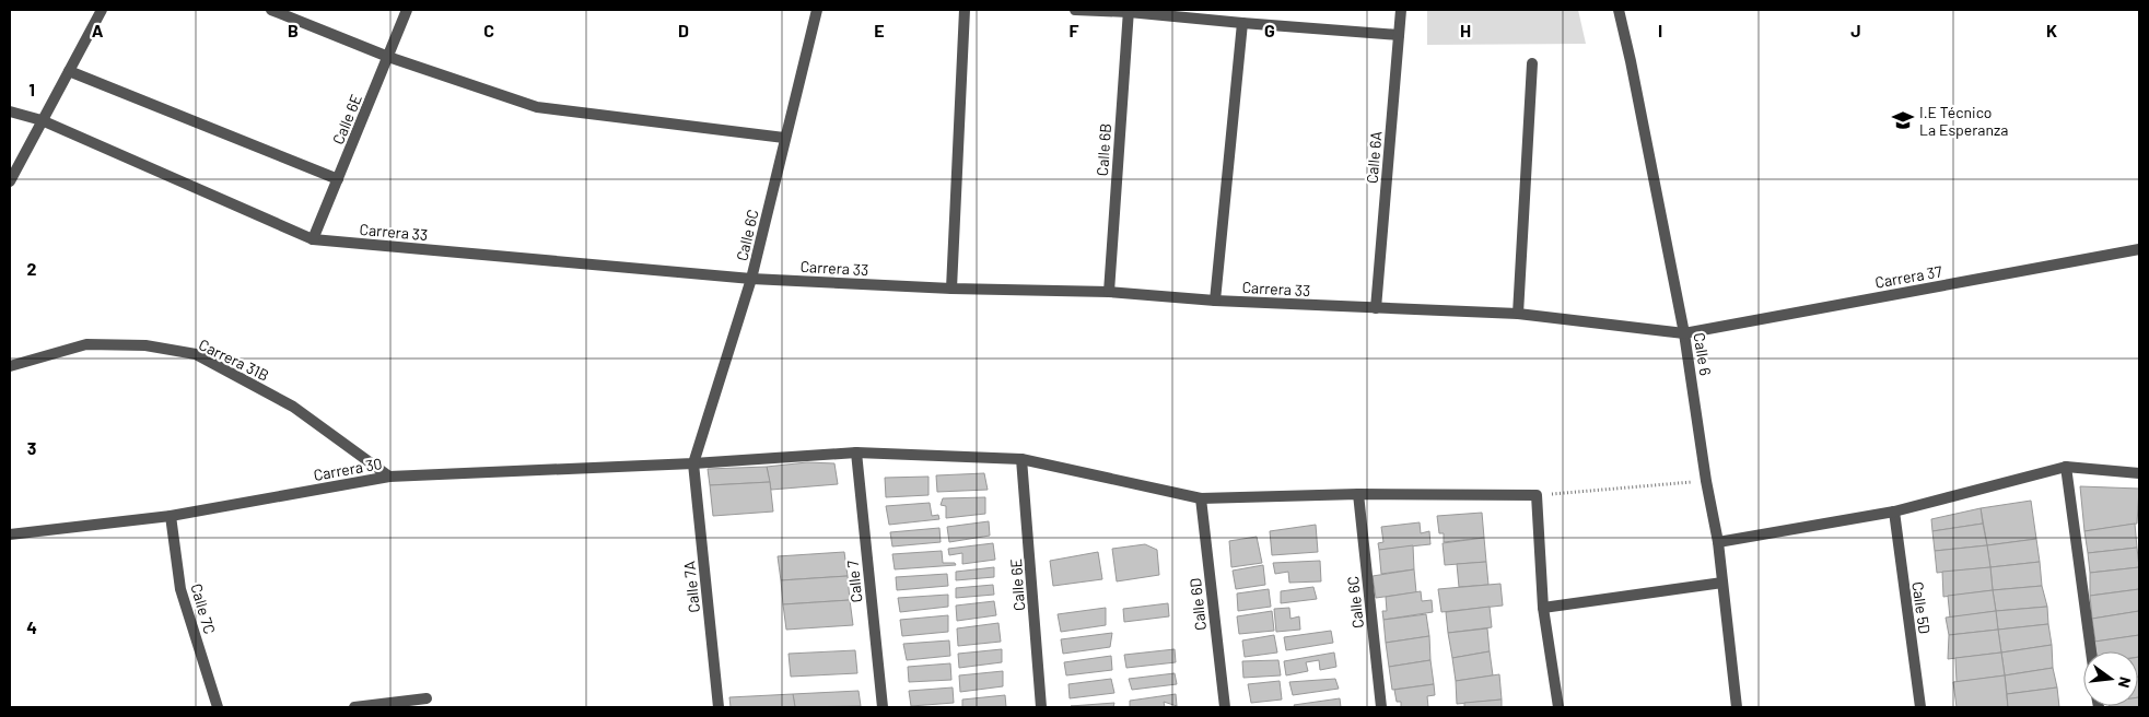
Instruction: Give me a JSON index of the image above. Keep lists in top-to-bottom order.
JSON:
{
  "streets": {
    "street": [
      "Calle 6E",
      "Calle 6B",
      "Calle 6A",
      "Carrera 33",
      "Calle 6C",
      "Carrera 37",
      "Calle 6",
      "Carrera 31B",
      "Carrera 30",
      "Calle 7",
      "Calle 7A",
      "Calle 6D",
      "Calle 5D",
      "Calle 7C"
    ]
  },
  "crossings": [
    ["Calle 6E", "Carrera 33"],
    ["Calle 6E", "Carrera 30"],
    ["Calle 6B", "Carrera 33"],
    ["Calle 6A", "Carrera 33"],
    ["Carrera 33", "Calle 6C"],
    ["Carrera 33", "Carrera 37"],
    ["Carrera 33", "Calle 6"],
    ["Calle 6C", "Carrera 30"],
    ["Calle 6C", "Calle 7A"],
    ["Carrera 37", "Calle 6"],
    ["Carrera 31B", "Carrera 30"],
    ["Carrera 30", "Calle 7"],
    ["Carrera 30", "Calle 7A"],
    ["Carrera 30", "Calle 6D"],
    ["Carrera 30", "Calle 7C"]
  ],
  "places": {
    "school or university": ["I.E Técnico La Esperanza"]
  },
  "north": "right",
  "grid": {
    "columns": [
      "A",
      "B",
      "C",
      "D",
      "E",
      "F",
      "G",
      "H",
      "I",
      "J",
      "K"
    ],
    "rows": [
      "1",
      "2",
      "3",
      "4"
    ]
  }
}
